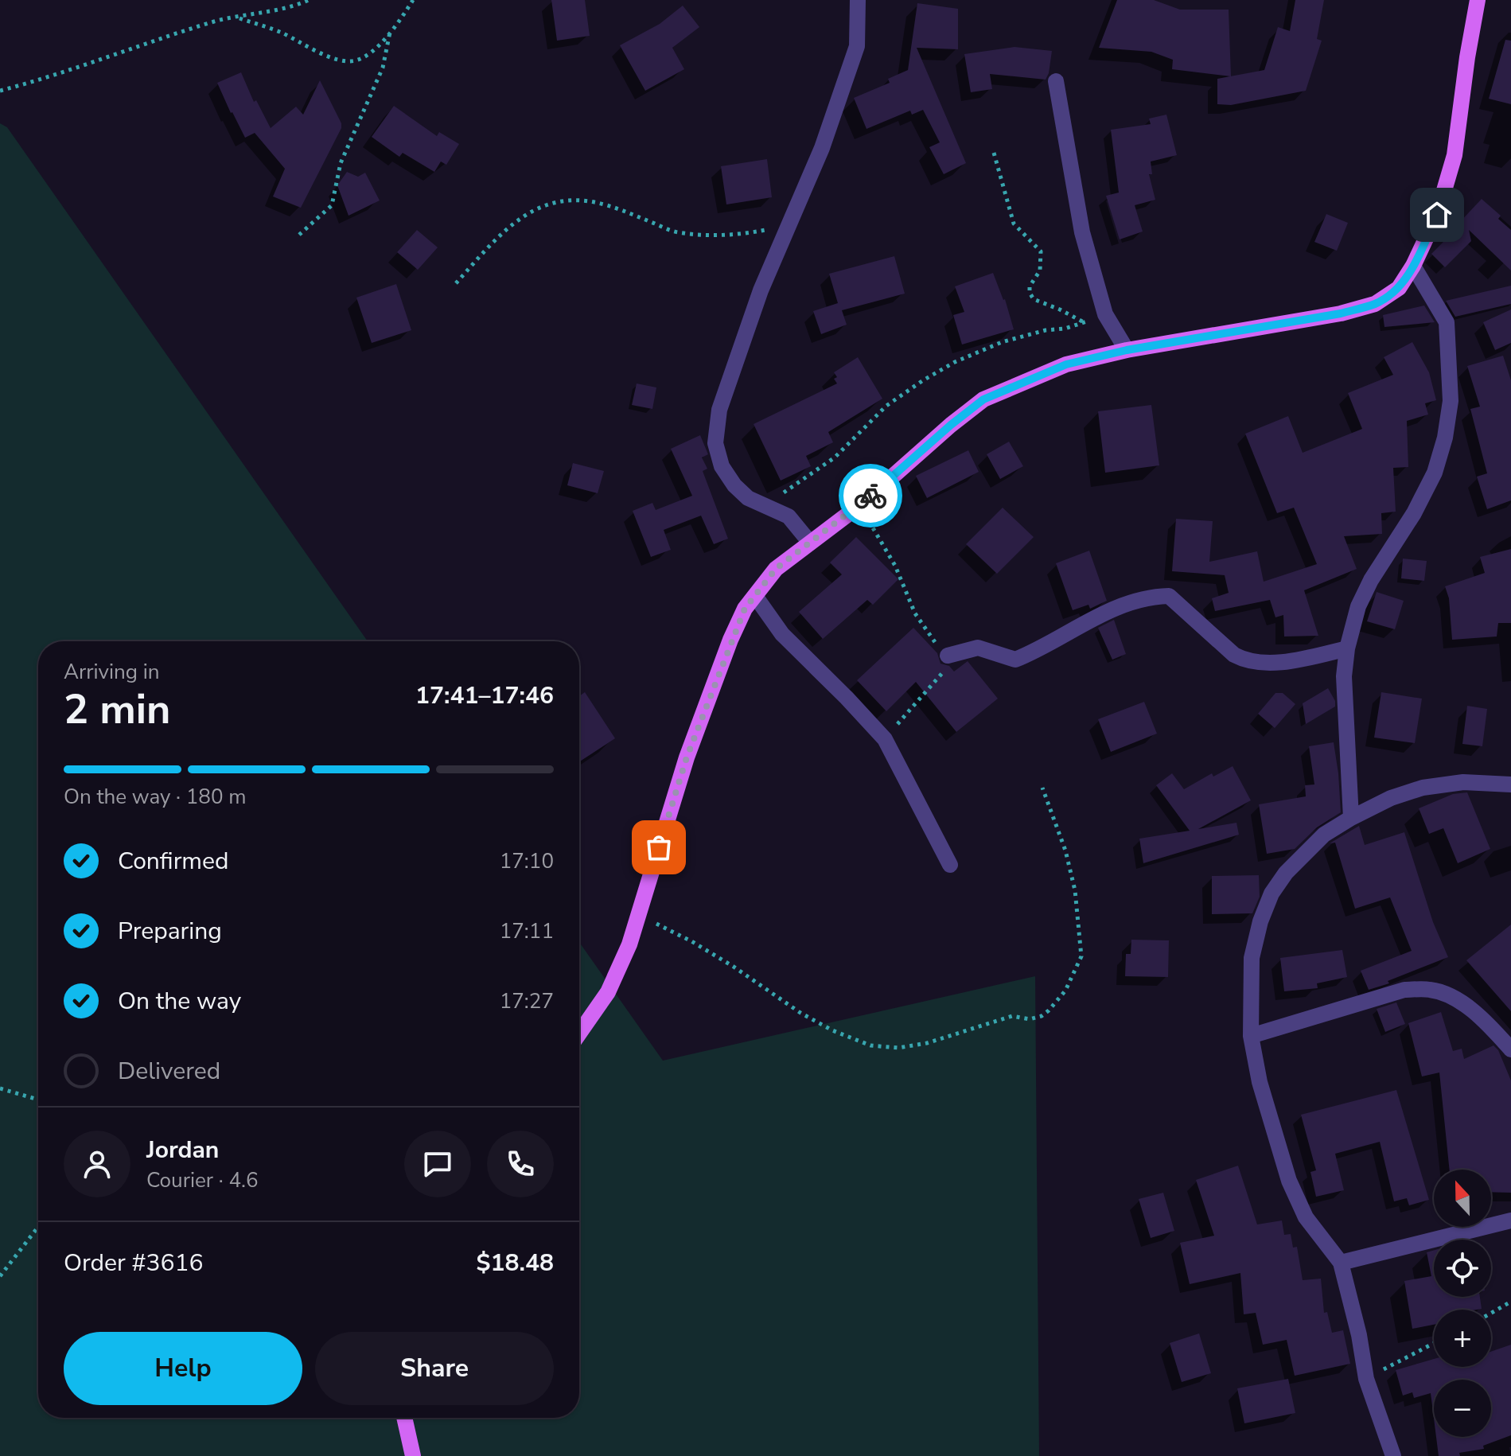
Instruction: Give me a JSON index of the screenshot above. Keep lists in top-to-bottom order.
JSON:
{
  "north": "top",
  "page": {
    "heading": ["2 min", "Arriving in", "17:41–17:46"],
    "panel": [
      "Jordan",
      "Courier · 4.6",
      "Order #3616",
      "$18.48"
    ],
    "bar": "On the way · 180 m",
    "list": [
      ["Confirmed", "17:10"],
      ["Preparing", "17:11"],
      ["On the way", "17:27"],
      "Delivered"
    ],
    "map_buttons": ["+", "−"],
    "buttons": ["Help", "Share"]
  }
}
